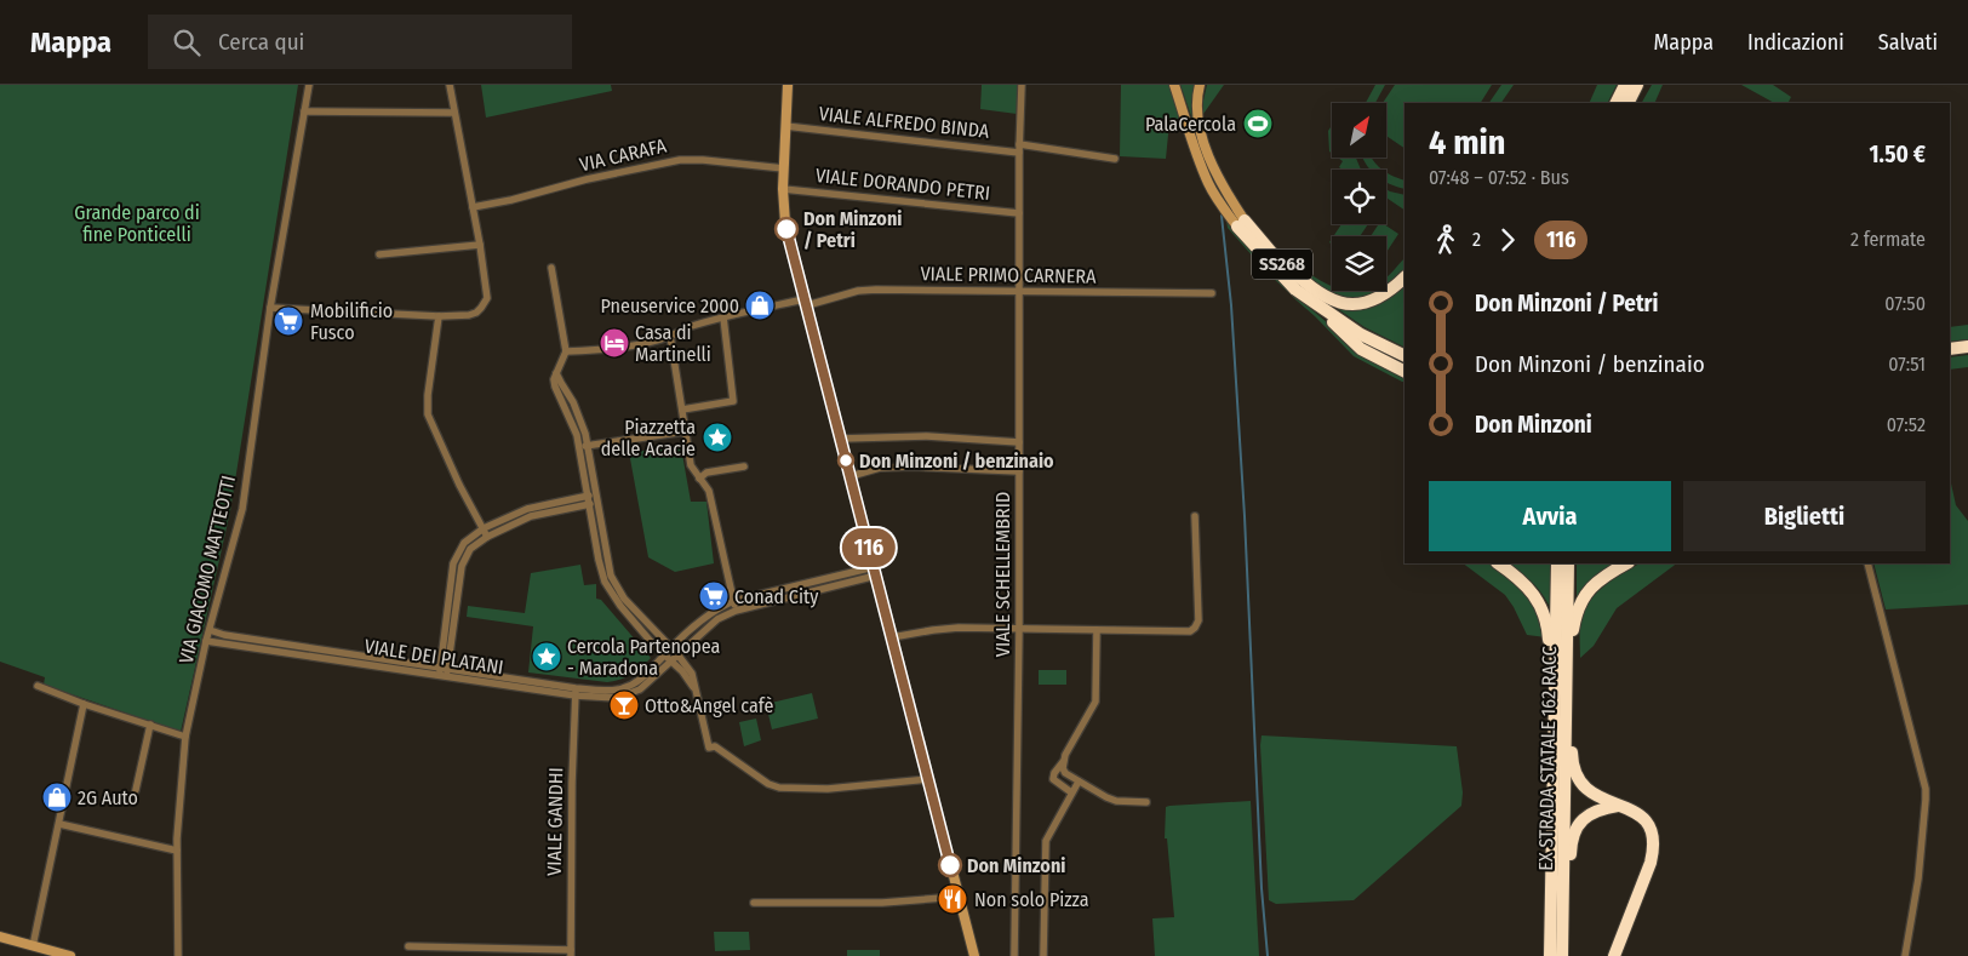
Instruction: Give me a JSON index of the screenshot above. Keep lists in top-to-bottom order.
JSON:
{
  "streets": {
    "highway": ["SS268", "EX STRADA STATALE 162 RACC"],
    "street": [
      "VIALE ALFREDO BINDA",
      "VIA CARAFA",
      "VIALE DORANDO PETRI",
      "VIALE PRIMO CARNERA",
      "VIA GIACOMO MATTEOTTI",
      "VIALE SCHELLEMBRID",
      "VIALE DEI PLATANI",
      "VIALE GANDHI"
    ]
  },
  "crossings": [
    ["VIALE ALFREDO BINDA", "VIALE SCHELLEMBRID"],
    ["VIALE DORANDO PETRI", "VIALE SCHELLEMBRID"],
    ["VIALE PRIMO CARNERA", "VIALE SCHELLEMBRID"],
    ["VIA GIACOMO MATTEOTTI", "VIALE DEI PLATANI"],
    ["VIALE DEI PLATANI", "VIALE GANDHI"]
  ],
  "parks": ["Grande parco di fine Ponticelli"],
  "places": {
    "sports": ["PalaCercola"],
    "other": ["Don Minzoni / Petri", "Don Minzoni / benzinaio", "Don Minzoni"],
    "shop": ["Pneuservice 2000", "2G Auto"],
    "supermarket": ["Mobilificio Fusco", "Conad City"],
    "hotel": ["Casa di Martinelli"],
    "place": ["Piazzetta delle Acacie", "Cercola Partenopea - Maradona"],
    "bar": ["Otto&Angel cafè"],
    "restaurant": ["Non solo Pizza"]
  },
  "lines": ["bus line 116"],
  "north": "top right",
  "page": {
    "header": "Mappa",
    "search": "Cerca qui",
    "nav": ["Mappa", "Indicazioni", "Salvati"],
    "on_map": "116",
    "heading": ["4 min", "07:48 – 07:52 · Bus", "1.50 €"],
    "legs": ["2", "116", "2 fermate"],
    "list": [
      {
        "name": "Don Minzoni / Petri",
        "value": "07:50"
      },
      {
        "name": "Don Minzoni / benzinaio",
        "value": "07:51"
      },
      {
        "name": "Don Minzoni",
        "value": "07:52"
      }
    ],
    "buttons": ["Avvia", "Biglietti"]
  }
}
